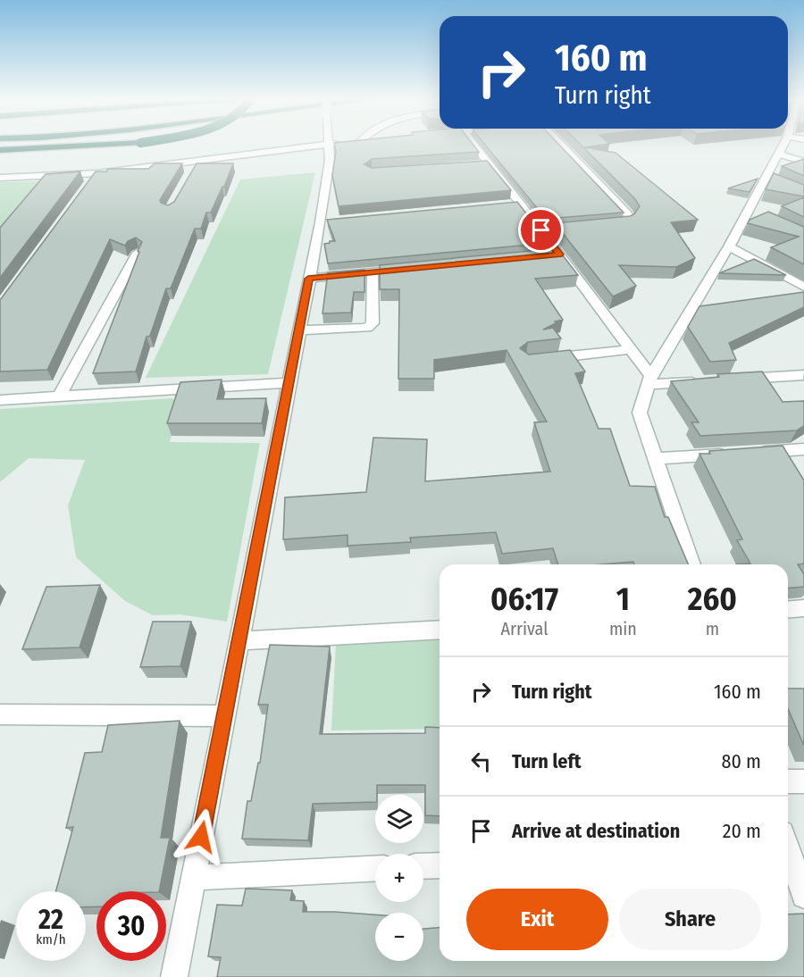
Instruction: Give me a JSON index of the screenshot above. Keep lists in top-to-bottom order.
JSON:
{
  "page": {
    "turn": ["160 m", "Turn right"],
    "eta": [
      "06:17",
      "Arrival",
      "1",
      "min",
      "260",
      "m"
    ],
    "list": [
      {
        "name": "Turn right",
        "value": "160 m"
      },
      {
        "name": "Turn left",
        "value": "80 m"
      },
      {
        "name": "Arrive at destination",
        "value": "20 m"
      }
    ],
    "map_buttons": ["+", "−"],
    "buttons": ["Exit", "Share"],
    "speed": "22 km/h",
    "limit": "30"
  }
}
